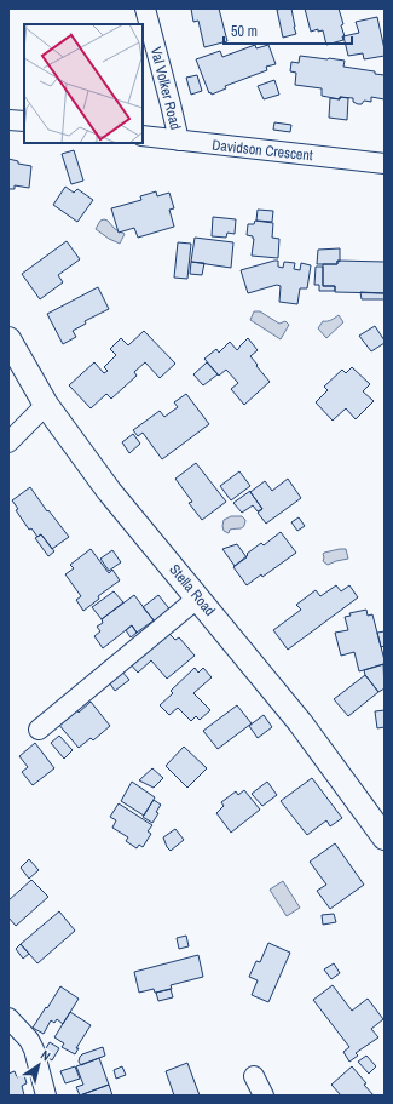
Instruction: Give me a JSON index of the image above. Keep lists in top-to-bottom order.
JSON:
{
  "streets": {
    "main road": ["Stella Road"],
    "street": ["Val Volker Road", "Davidson Crescent"]
  },
  "crossings": [
    ["Val Volker Road", "Davidson Crescent"]
  ],
  "scale_bar": "50 m",
  "north": "top right"
}
